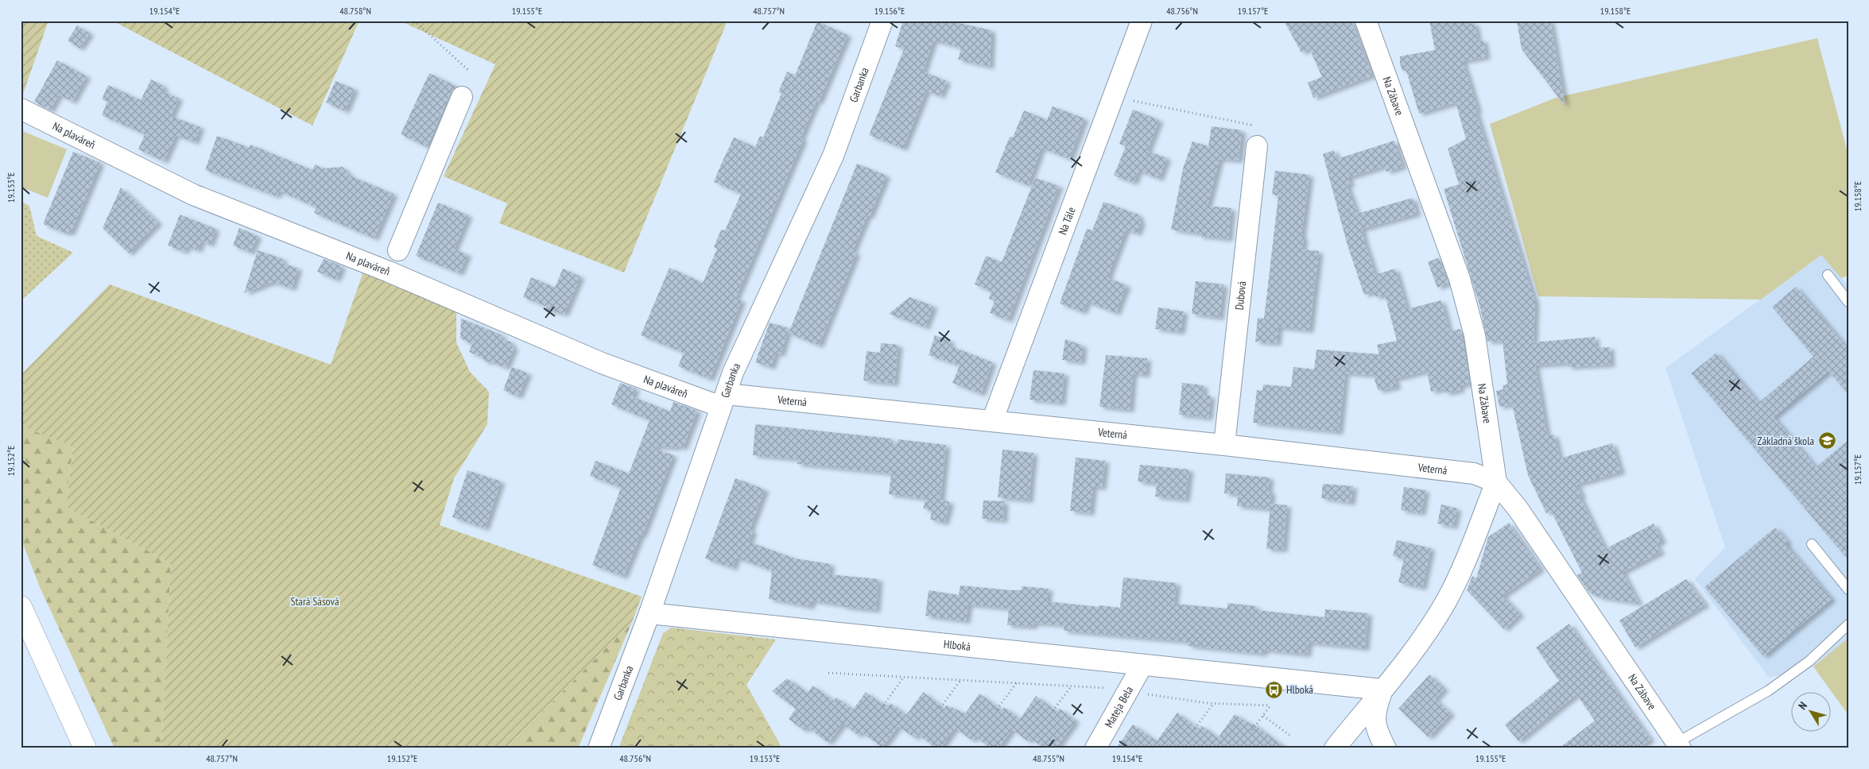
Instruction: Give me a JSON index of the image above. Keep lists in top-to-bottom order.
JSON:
{
  "streets": {
    "street": [
      "Garbanka",
      "Na Zábave",
      "Na plaváreň",
      "Na Tále",
      "Dubová",
      "Veterná",
      "Hlboká",
      "Mateja Bela"
    ]
  },
  "crossings": [
    ["Garbanka", "Na plaváreň"],
    ["Garbanka", "Veterná"],
    ["Garbanka", "Hlboká"],
    ["Na Zábave", "Veterná"],
    ["Na plaváreň", "Veterná"],
    ["Na Tále", "Veterná"],
    ["Dubová", "Veterná"],
    ["Hlboká", "Mateja Bela"]
  ],
  "parks": ["Stará Sásová"],
  "places": {
    "school or university": ["Základná škola"],
    "bus stop": ["Hlboká"]
  },
  "north": "top left",
  "coordinates": [
    "19.154°E",
    "48.758°N",
    "19.155°E",
    "48.757°N",
    "19.156°E",
    "48.756°N",
    "19.157°E",
    "19.158°E",
    "19.153°E",
    "19.152°E",
    "48.755°N"
  ]
}
